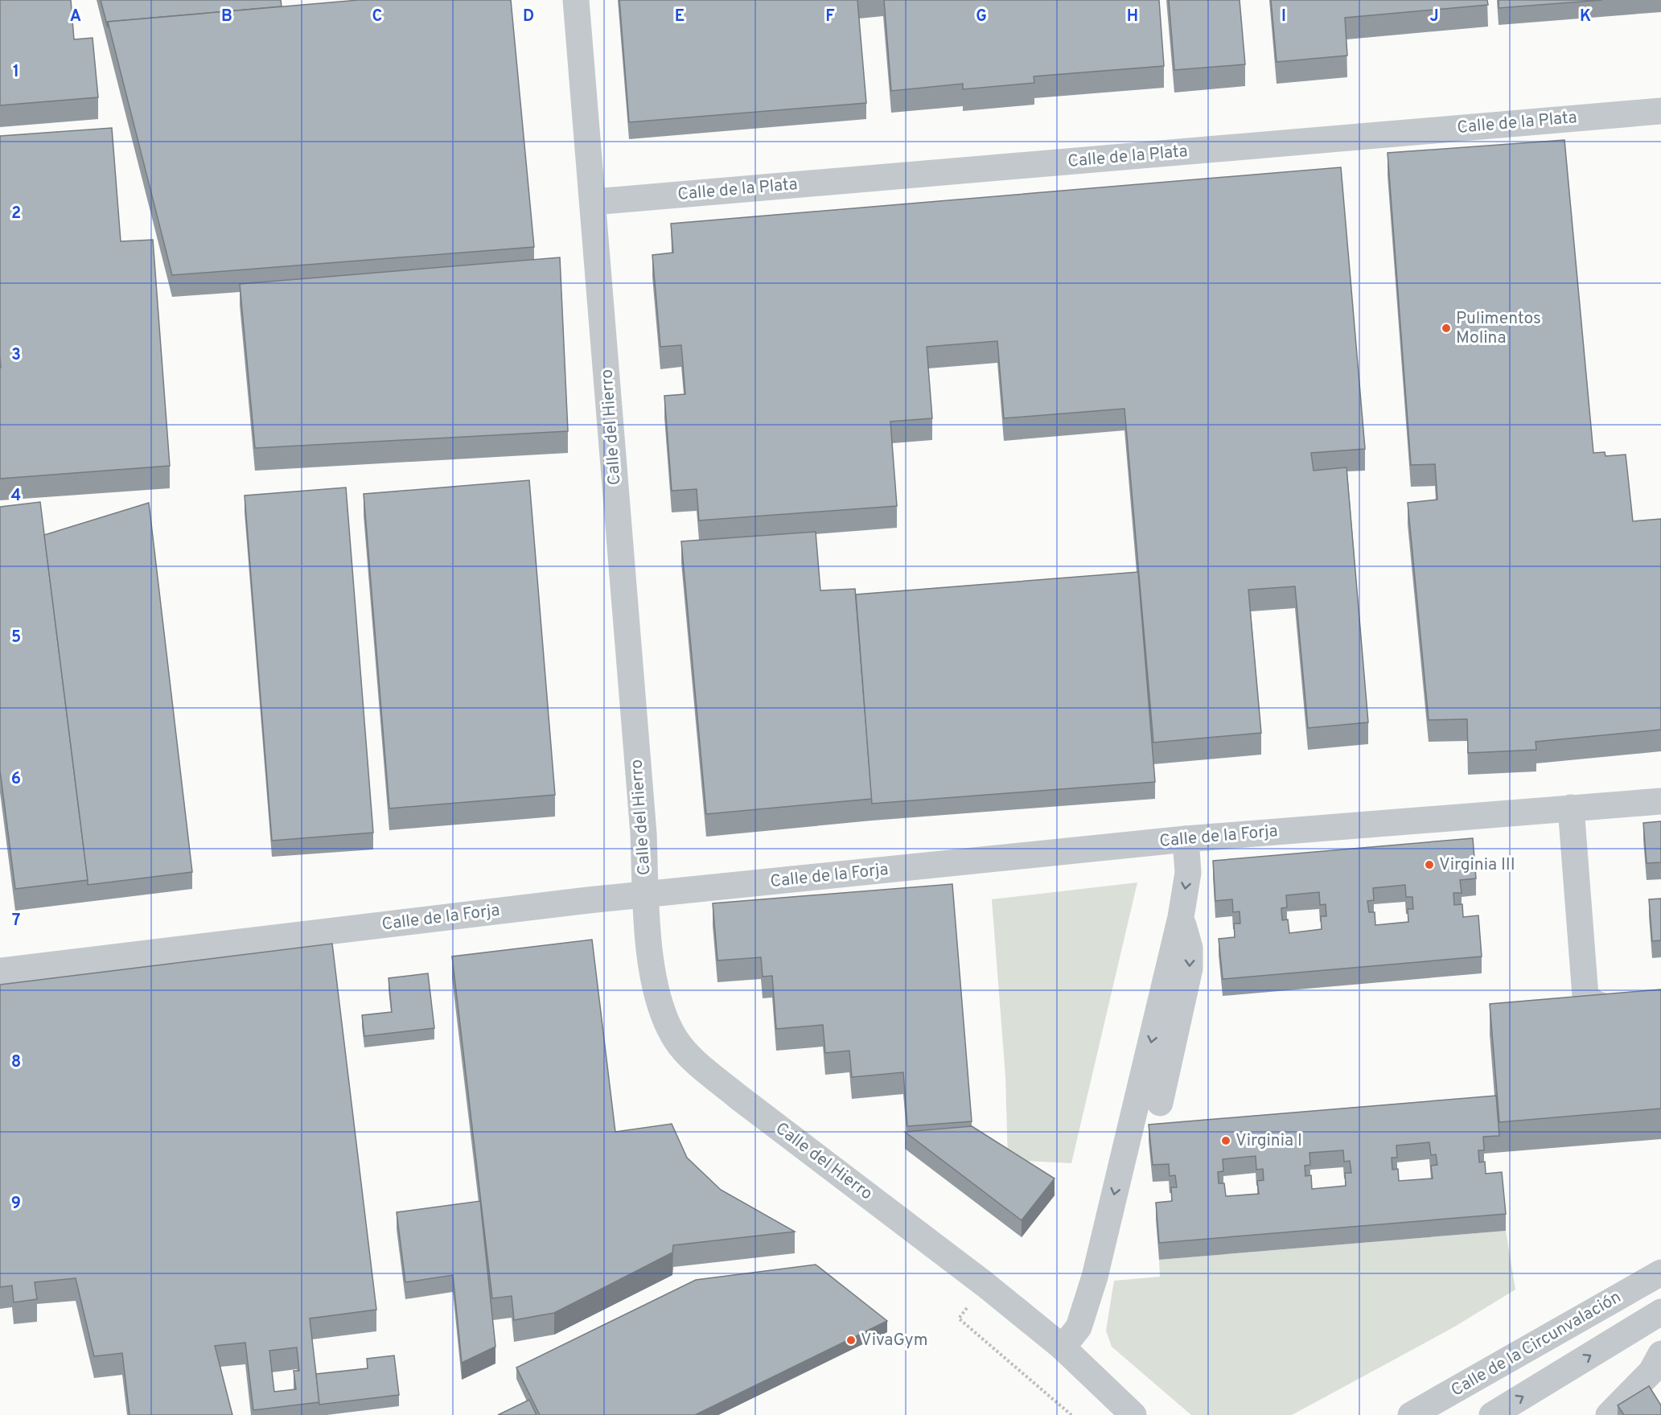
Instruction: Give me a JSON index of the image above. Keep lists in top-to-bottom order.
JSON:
{
  "streets": {
    "street": [
      "Calle de la Plata",
      "Calle del Hierro",
      "Calle de la Forja",
      "Calle de la Circunvalación"
    ]
  },
  "crossings": [
    ["Calle de la Plata", "Calle del Hierro"],
    ["Calle del Hierro", "Calle de la Forja"]
  ],
  "places": [
    "Pulimentos Molina",
    "Virginia III",
    "Virginia I",
    "VivaGym"
  ],
  "grid": {
    "columns": [
      "A",
      "B",
      "C",
      "D",
      "E",
      "F",
      "G",
      "H",
      "I",
      "J",
      "K"
    ],
    "rows": [
      "1",
      "2",
      "3",
      "4",
      "5",
      "6",
      "7",
      "8",
      "9"
    ]
  }
}
